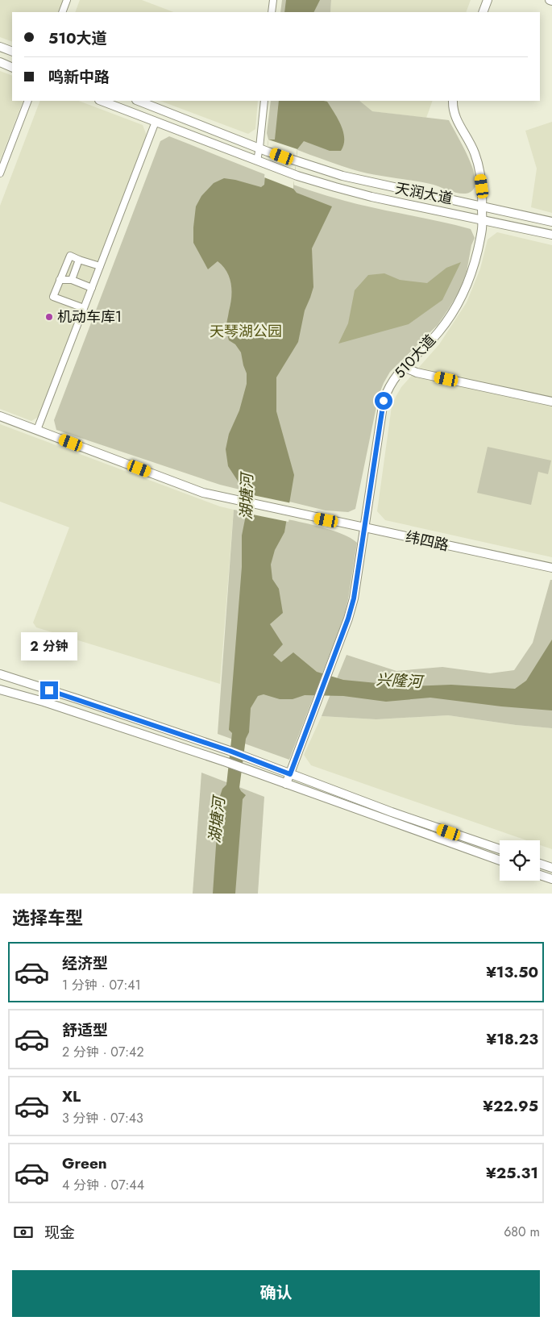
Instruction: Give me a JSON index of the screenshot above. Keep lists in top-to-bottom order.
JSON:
{
  "streets": {
    "street": ["天润大道", "510大道", "纬四路"]
  },
  "crossings": [
    ["天润大道", "510大道"],
    ["510大道", "纬四路"]
  ],
  "water": ["湖塘河", "兴隆河"],
  "parks": ["天琴湖公园"],
  "places": ["机动车库1"],
  "page": {
    "banner": ["510大道", "鸣新中路"],
    "bubble": "2 分钟",
    "heading": "选择车型",
    "list": [
      {
        "name": "经济型",
        "note": "1 分钟 · 07:41",
        "value": "¥13.50"
      },
      {
        "name": "舒适型",
        "note": "2 分钟 · 07:42",
        "value": "¥18.23"
      },
      {
        "name": "XL",
        "note": "3 分钟 · 07:43",
        "value": "¥22.95"
      },
      {
        "name": "Green",
        "note": "4 分钟 · 07:44",
        "value": "¥25.31"
      }
    ],
    "pay": ["现金", "680 m"],
    "buttons": "确认"
  }
}
